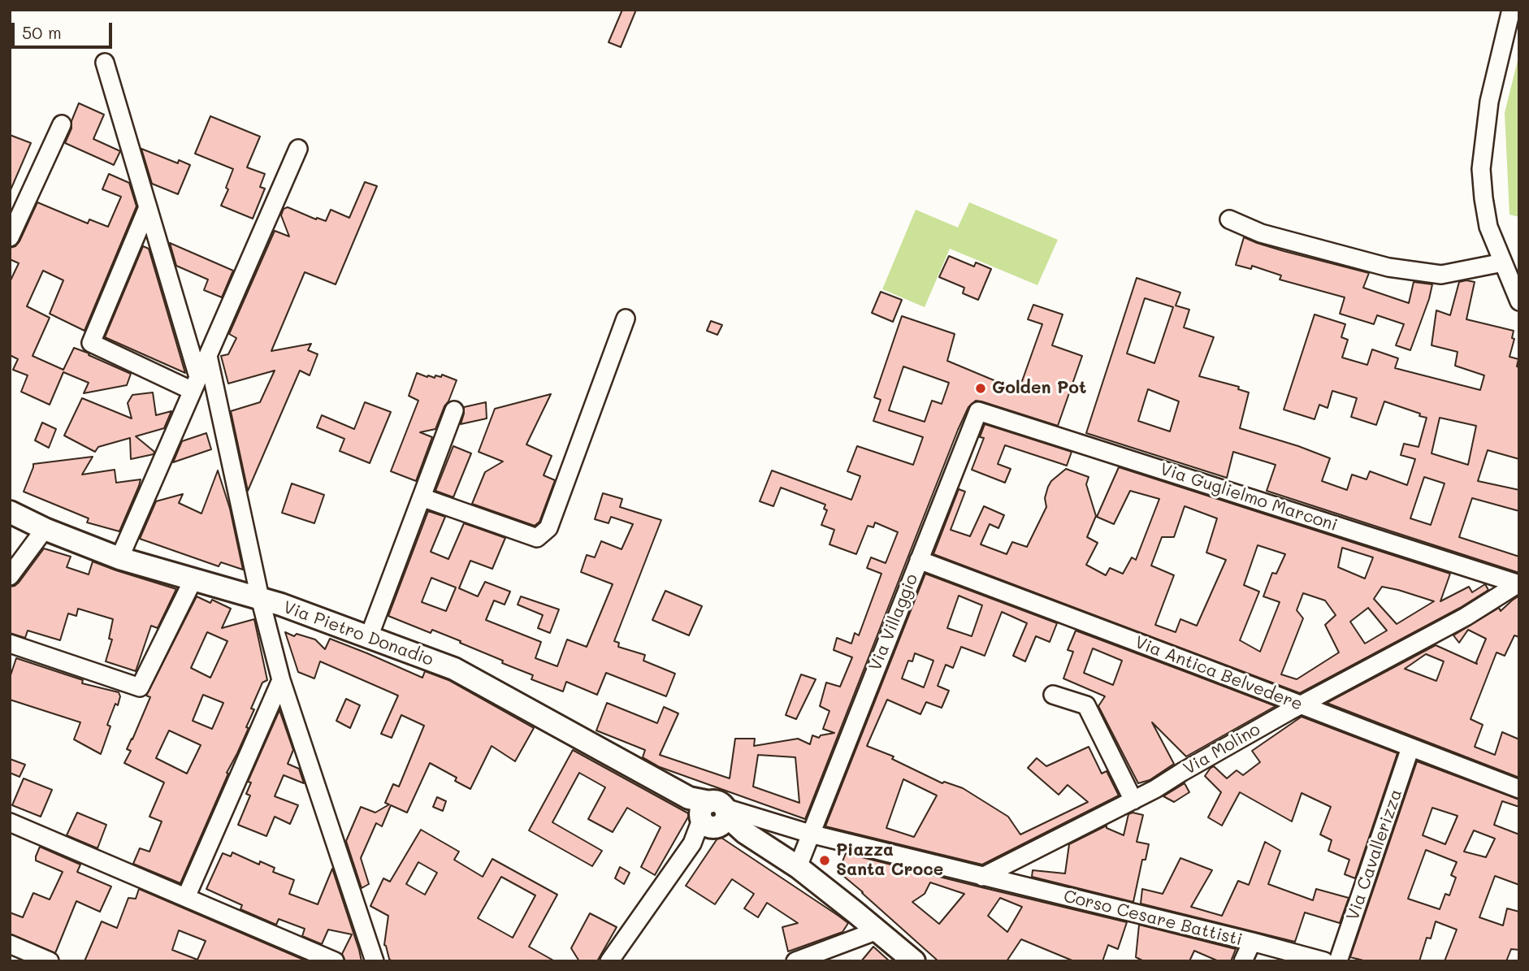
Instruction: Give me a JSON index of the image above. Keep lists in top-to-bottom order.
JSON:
{
  "streets": {
    "main road": ["Via Pietro Donadio"],
    "street": [
      "Via Guglielmo Marconi",
      "Via Villaggio",
      "Via Antica Belvedere",
      "Via Molino",
      "Via Cavallerizza",
      "Corso Cesare Battisti"
    ]
  },
  "crossings": [
    ["Via Guglielmo Marconi", "Via Villaggio"],
    ["Via Guglielmo Marconi", "Via Molino"],
    ["Via Villaggio", "Via Pietro Donadio"],
    ["Via Villaggio", "Via Antica Belvedere"],
    ["Via Villaggio", "Corso Cesare Battisti"],
    ["Via Pietro Donadio", "Corso Cesare Battisti"],
    ["Via Antica Belvedere", "Via Molino"],
    ["Via Antica Belvedere", "Via Cavallerizza"],
    ["Via Molino", "Corso Cesare Battisti"]
  ],
  "places": ["Golden Pot", "Piazza Santa Croce"],
  "scale_bar": "50 m"
}
